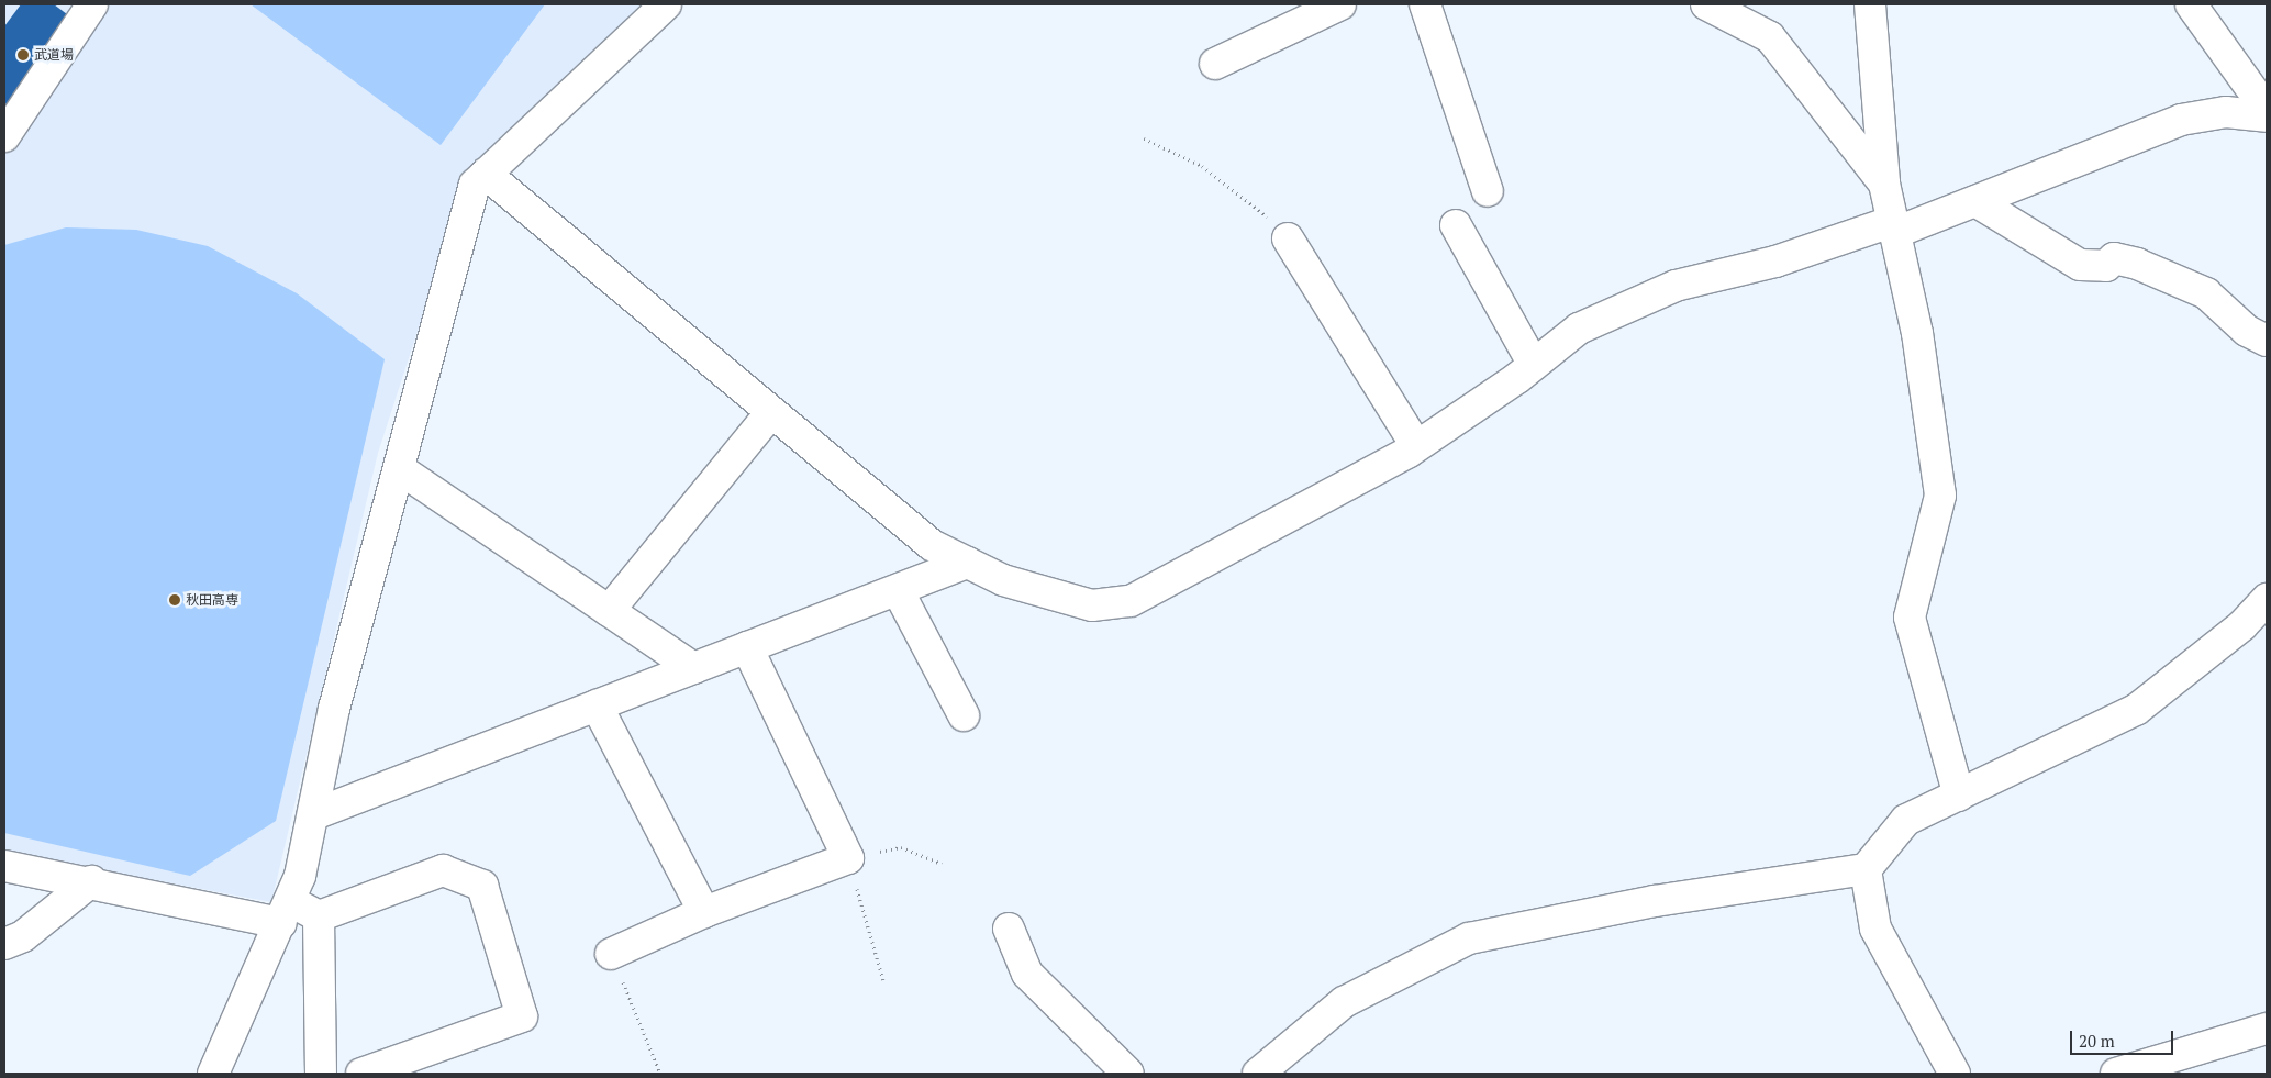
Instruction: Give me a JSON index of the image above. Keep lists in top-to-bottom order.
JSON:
{
  "places": ["武道場", "秋田高専"],
  "scale_bar": "20 m"
}
